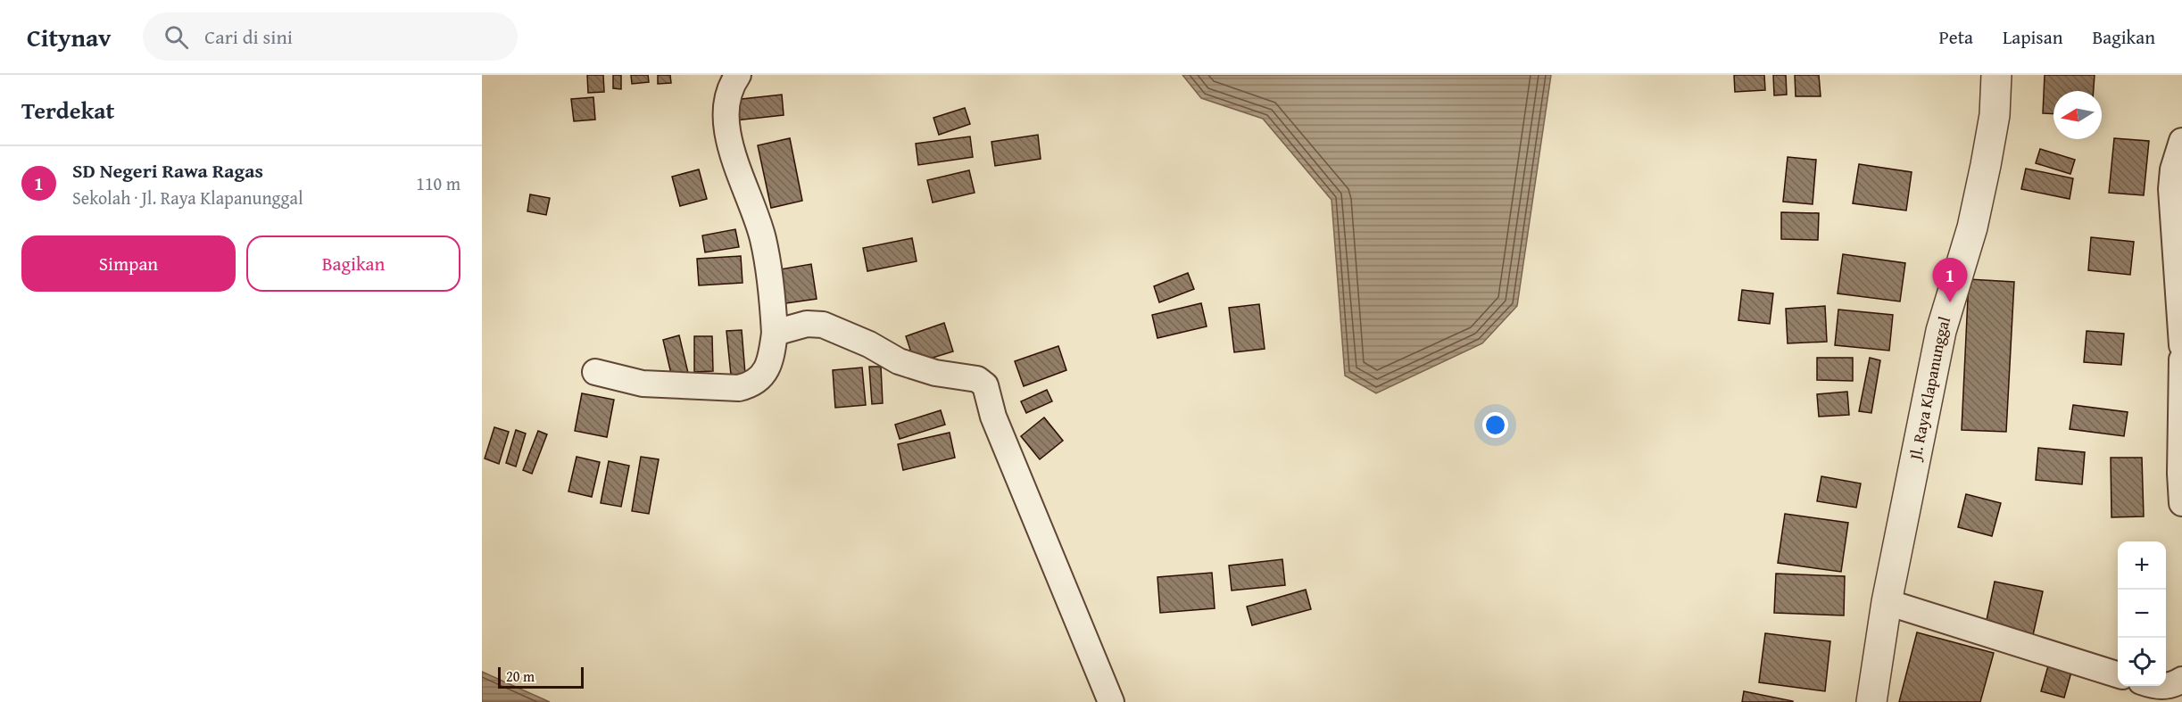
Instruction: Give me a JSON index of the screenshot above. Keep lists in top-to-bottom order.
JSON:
{
  "streets": {
    "street": ["Jl. Raya Klapanunggal"]
  },
  "scale_bar": "20 m",
  "north": "left",
  "page": {
    "header": "Citynav",
    "search": "Cari di sini",
    "nav": ["Peta", "Lapisan", "Bagikan"],
    "heading": "Terdekat",
    "list": [
      {
        "mark": "1",
        "name": "SD Negeri Rawa Ragas",
        "note": "Sekolah · Jl. Raya Klapanunggal",
        "value": "110 m"
      }
    ],
    "buttons": ["Simpan", "Bagikan"],
    "pins": "1",
    "map_buttons": ["+", "−"],
    "scale": "20 m"
  }
}
